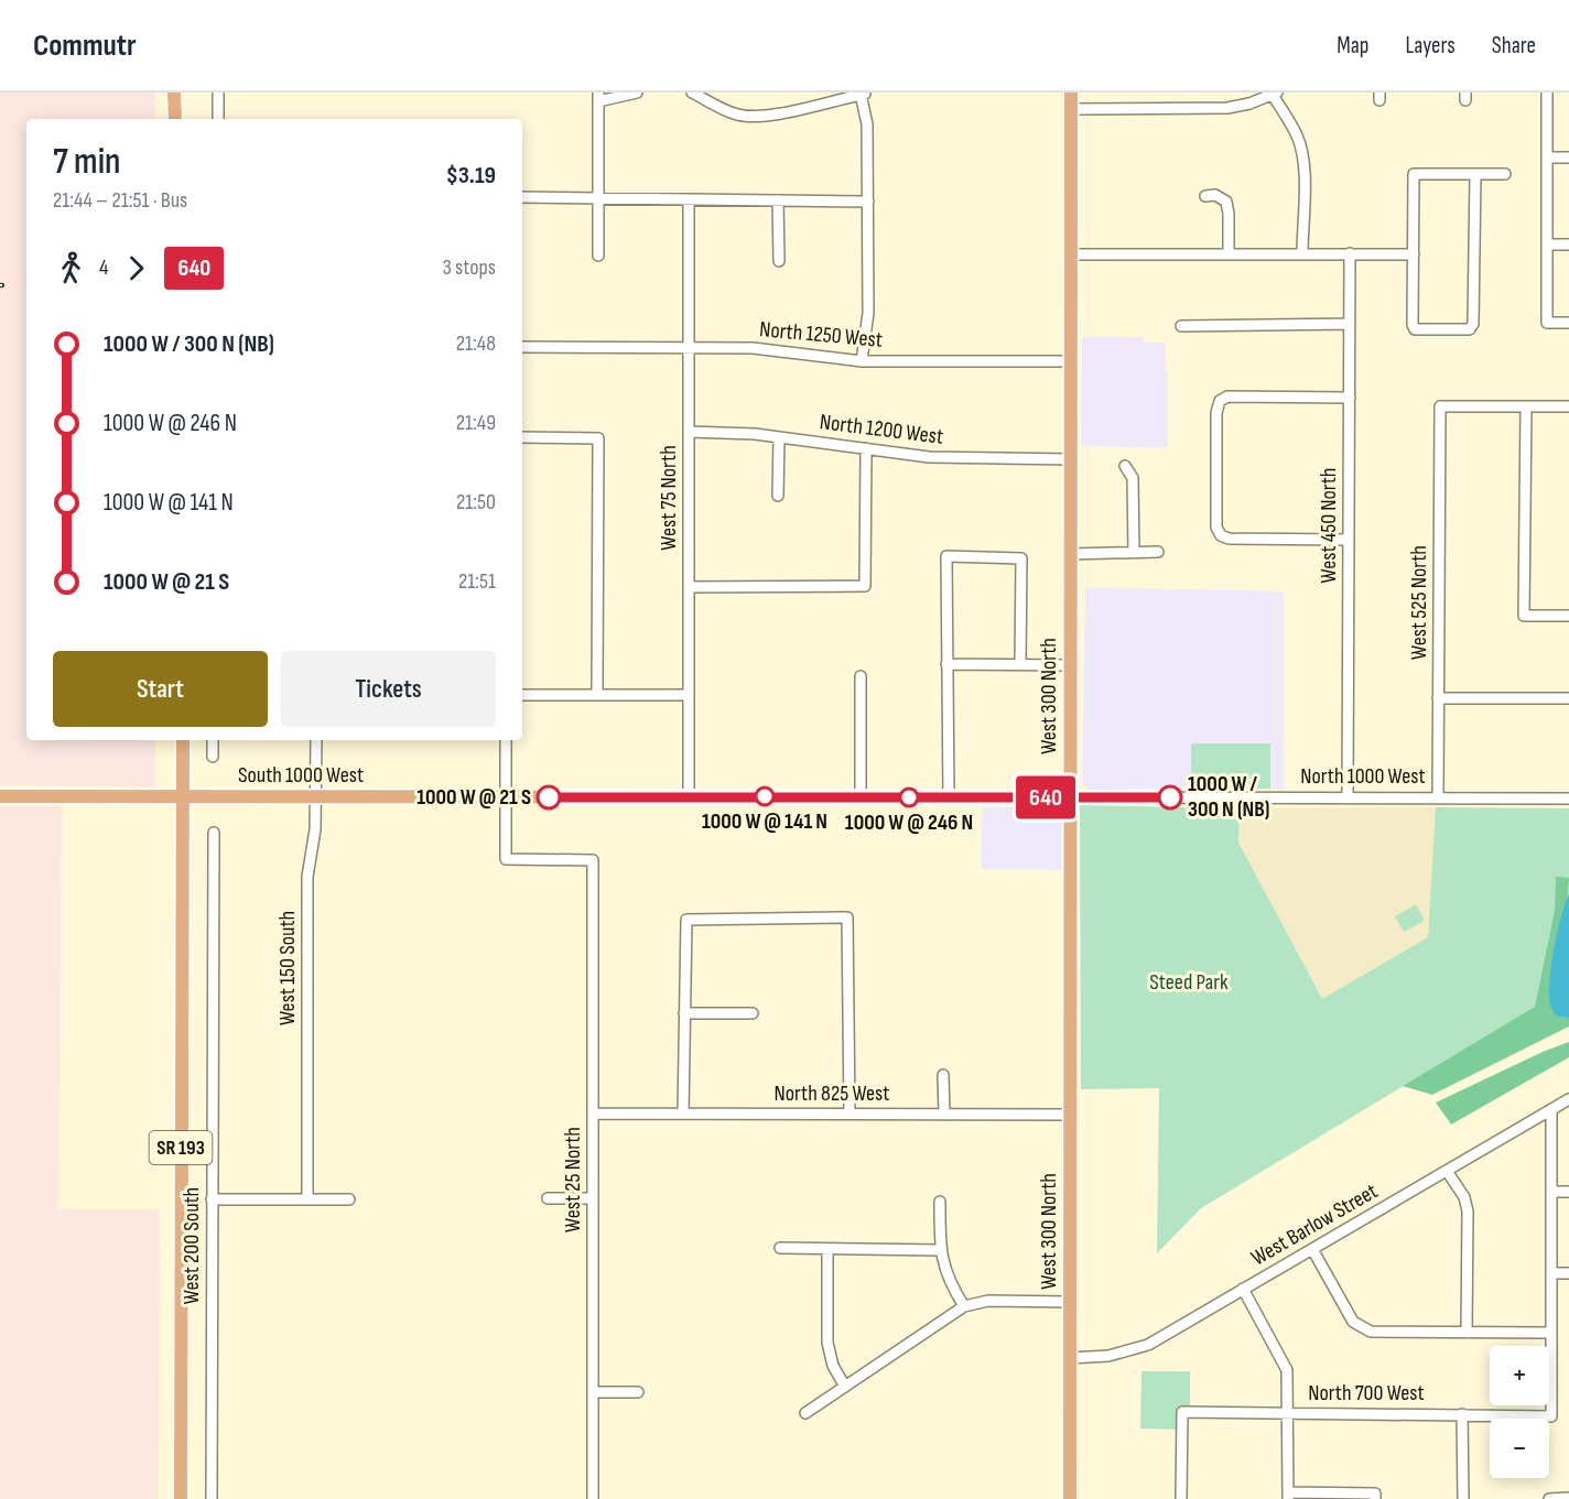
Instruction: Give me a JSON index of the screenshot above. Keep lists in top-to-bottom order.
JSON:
{
  "streets": {
    "main road": [
      "West 300 North",
      "South 1000 West",
      "North 1000 West",
      "SR 193"
    ],
    "street": [
      "North 1250 West",
      "North 1200 West",
      "West 75 North",
      "West 450 North",
      "West 525 North",
      "West 150 South",
      "North 825 West",
      "West 25 North",
      "West Barlow Street",
      "West 200 South",
      "North 700 West"
    ]
  },
  "crossings": [
    ["North 1250 West", "West 75 North"],
    ["North 1250 West", "West 300 North"],
    ["North 1200 West", "West 75 North"],
    ["North 1200 West", "West 300 North"],
    ["West 75 North", "North 1000 West"],
    ["West 450 North", "North 1000 West"],
    ["West 525 North", "North 1000 West"],
    ["West 300 North", "North 1000 West"],
    ["West 300 North", "North 825 West"],
    ["West 300 North", "West Barlow Street"],
    ["South 1000 West", "North 1000 West"],
    ["South 1000 West", "West 150 South"],
    ["South 1000 West", "SR 193"],
    ["South 1000 West", "West 25 North"],
    ["North 825 West", "West 25 North"]
  ],
  "parks": ["Steed Park"],
  "places": [
    "1000 W @ 141 N",
    "1000 W @ 21 S",
    "1000 W @ 246 N",
    "1000 W / 300 N (NB)"
  ],
  "lines": ["bus line 640"],
  "page": {
    "header": "Commutr",
    "nav": ["Map", "Layers", "Share"],
    "on_map": "640",
    "heading": ["7 min", "21:44 – 21:51 · Bus", "$3.19"],
    "legs": ["4", "640", "3 stops"],
    "list": [
      {
        "name": "1000 W / 300 N (NB)",
        "value": "21:48"
      },
      {
        "name": "1000 W @ 246 N",
        "value": "21:49"
      },
      {
        "name": "1000 W @ 141 N",
        "value": "21:50"
      },
      {
        "name": "1000 W @ 21 S",
        "value": "21:51"
      }
    ],
    "buttons": ["Start", "Tickets"],
    "map_buttons": ["+", "−"]
  }
}
